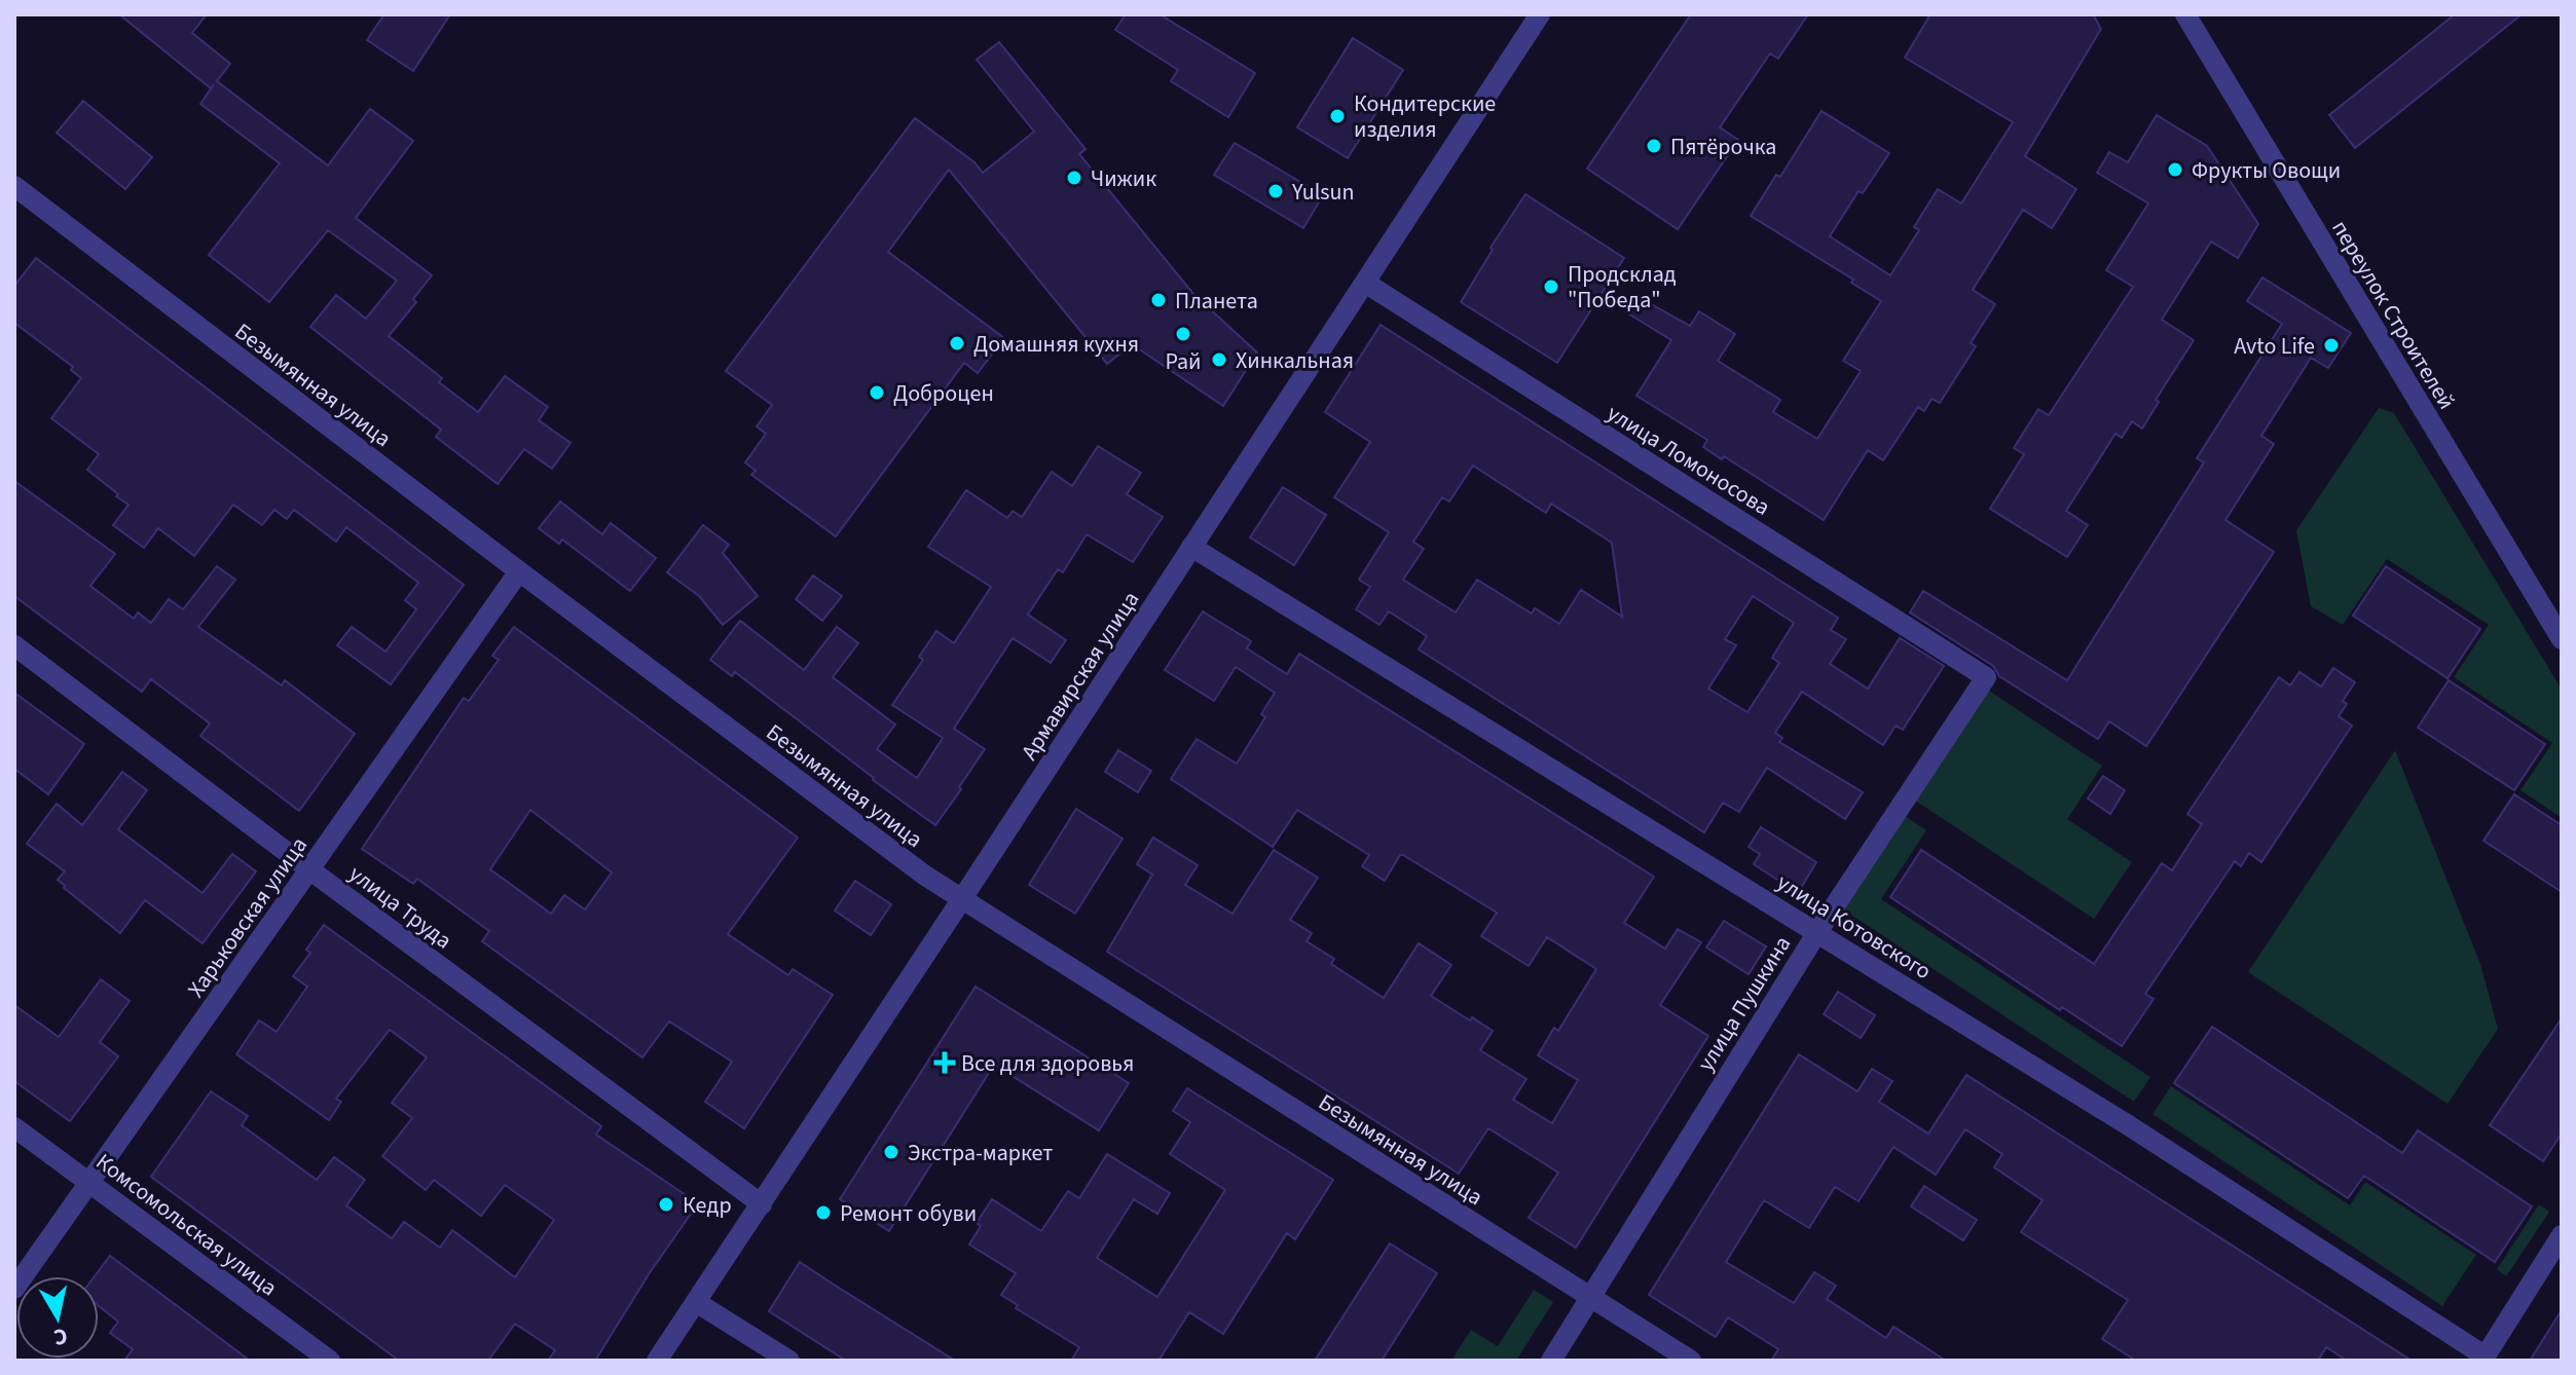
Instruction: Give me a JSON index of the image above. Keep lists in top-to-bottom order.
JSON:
{
  "streets": {
    "street": [
      "переулок Строителей",
      "Безымянная улица",
      "улица Ломоносова",
      "Армавирская улица",
      "улица Труда",
      "Харьковская улица",
      "улица Котовского",
      "улица Пушкина",
      "Комсомольская улица"
    ]
  },
  "crossings": [
    ["Безымянная улица", "Армавирская улица"],
    ["Безымянная улица", "Харьковская улица"],
    ["Безымянная улица", "улица Пушкина"],
    ["улица Ломоносова", "Армавирская улица"],
    ["улица Ломоносова", "улица Пушкина"],
    ["Армавирская улица", "улица Труда"],
    ["Армавирская улица", "улица Котовского"],
    ["улица Труда", "Харьковская улица"],
    ["Харьковская улица", "Комсомольская улица"],
    ["улица Котовского", "улица Пушкина"]
  ],
  "places": {
    "other": [
      "Кондитерские изделия",
      "Пятёрочка",
      "Фрукты Овощи",
      "Чижик",
      "Yulsun",
      "Продсклад \"Победа\"",
      "Планета",
      "Рай",
      "Домашняя кухня",
      "Avto Life",
      "Хинкальная",
      "Доброцен",
      "Экстра-маркет",
      "Кедр",
      "Ремонт обуви"
    ],
    "health": ["Все для здоровья"]
  },
  "north": "bottom"
}
